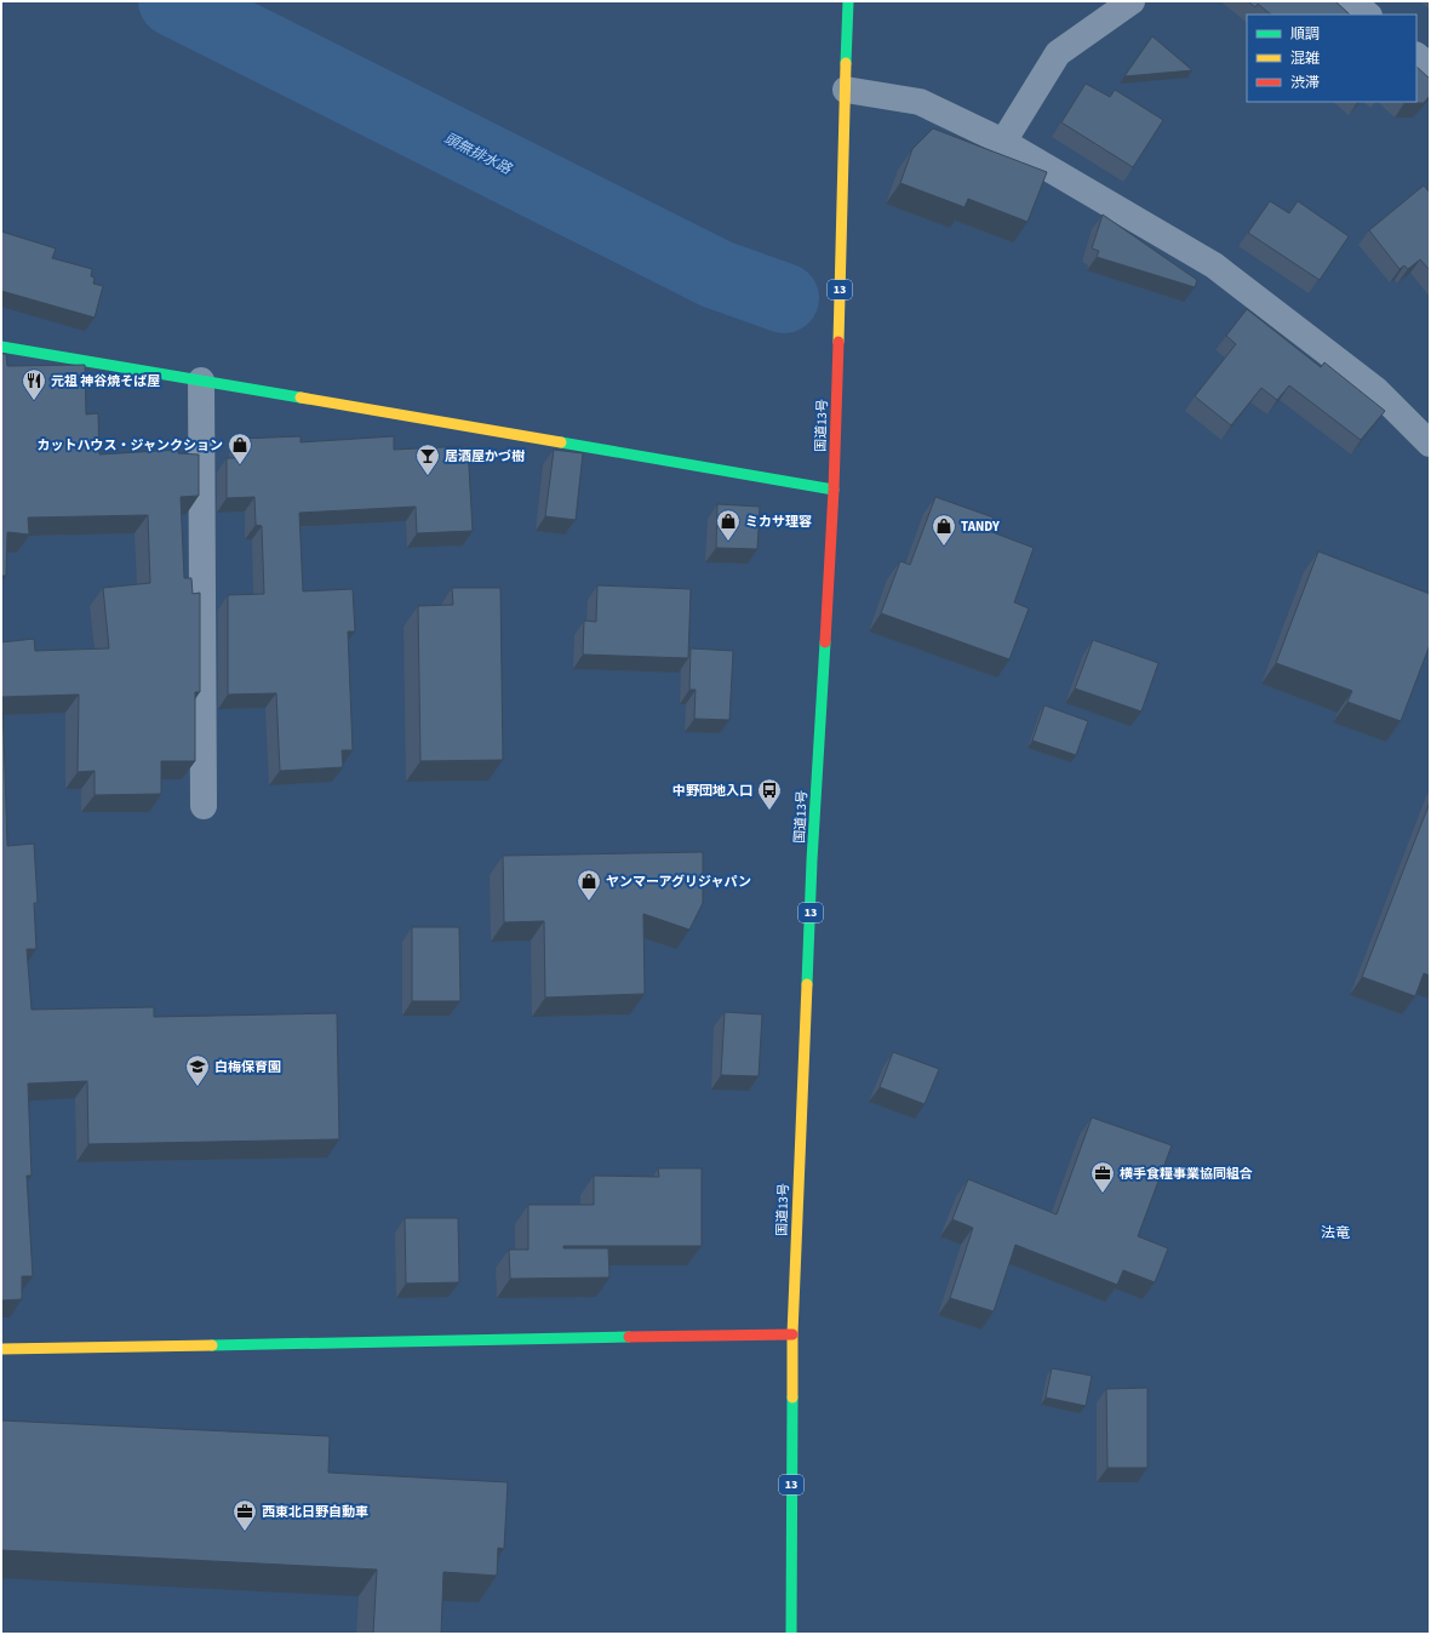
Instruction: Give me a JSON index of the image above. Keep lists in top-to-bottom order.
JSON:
{
  "streets": {
    "main road": ["13", "国道13号"]
  },
  "districts": ["法竜"],
  "water": ["頭無排水路"],
  "places": {
    "restaurant": ["元祖 神谷焼そば屋"],
    "shop": [
      "カットハウス・ジャンクション",
      "ミカサ理容",
      "TANDY",
      "ヤンマーアグリジャパン"
    ],
    "bar": ["居酒屋かづ樹"],
    "bus stop": ["中野団地入口"],
    "school or university": ["白梅保育園"],
    "office": ["横手食糧事業協同組合", "西東北日野自動車"]
  },
  "legend": ["順調", "混雑", "渋滞"]
}
